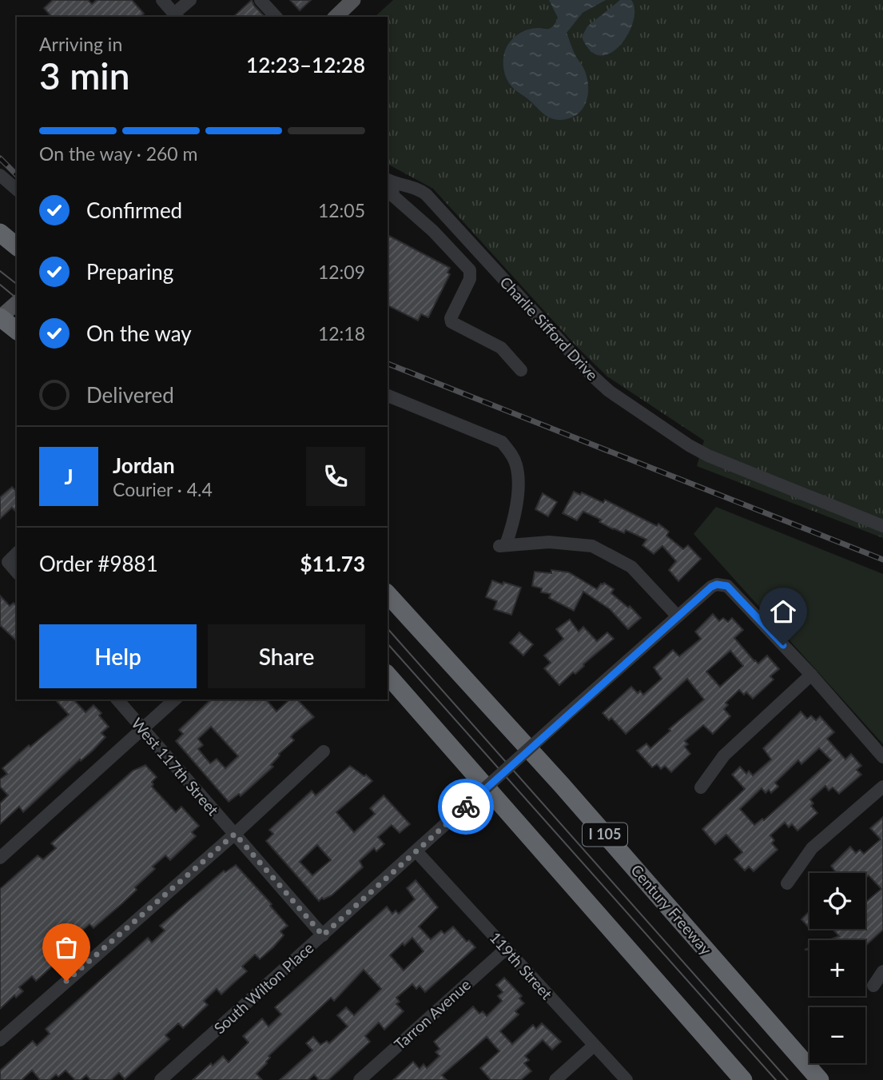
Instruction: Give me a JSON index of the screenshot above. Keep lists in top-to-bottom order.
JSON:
{
  "streets": {
    "highway": ["I 105", "Century Freeway"],
    "street": [
      "Charlie Sifford Drive",
      "West 117th Street",
      "119th Street",
      "South Wilton Place",
      "Tarron Avenue"
    ]
  },
  "crossings": [
    ["West 117th Street", "South Wilton Place"],
    ["119th Street", "South Wilton Place"],
    ["119th Street", "Tarron Avenue"]
  ],
  "page": {
    "heading": ["3 min", "Arriving in", "12:23–12:28"],
    "panel": [
      "Jordan",
      "Courier · 4.4",
      "Order #9881",
      "$11.73"
    ],
    "bar": "On the way · 260 m",
    "list": [
      ["Confirmed", "12:05"],
      ["Preparing", "12:09"],
      ["On the way", "12:18"],
      "Delivered"
    ],
    "round": "J",
    "buttons": ["Help", "Share"],
    "map_buttons": ["+", "−"]
  }
}
